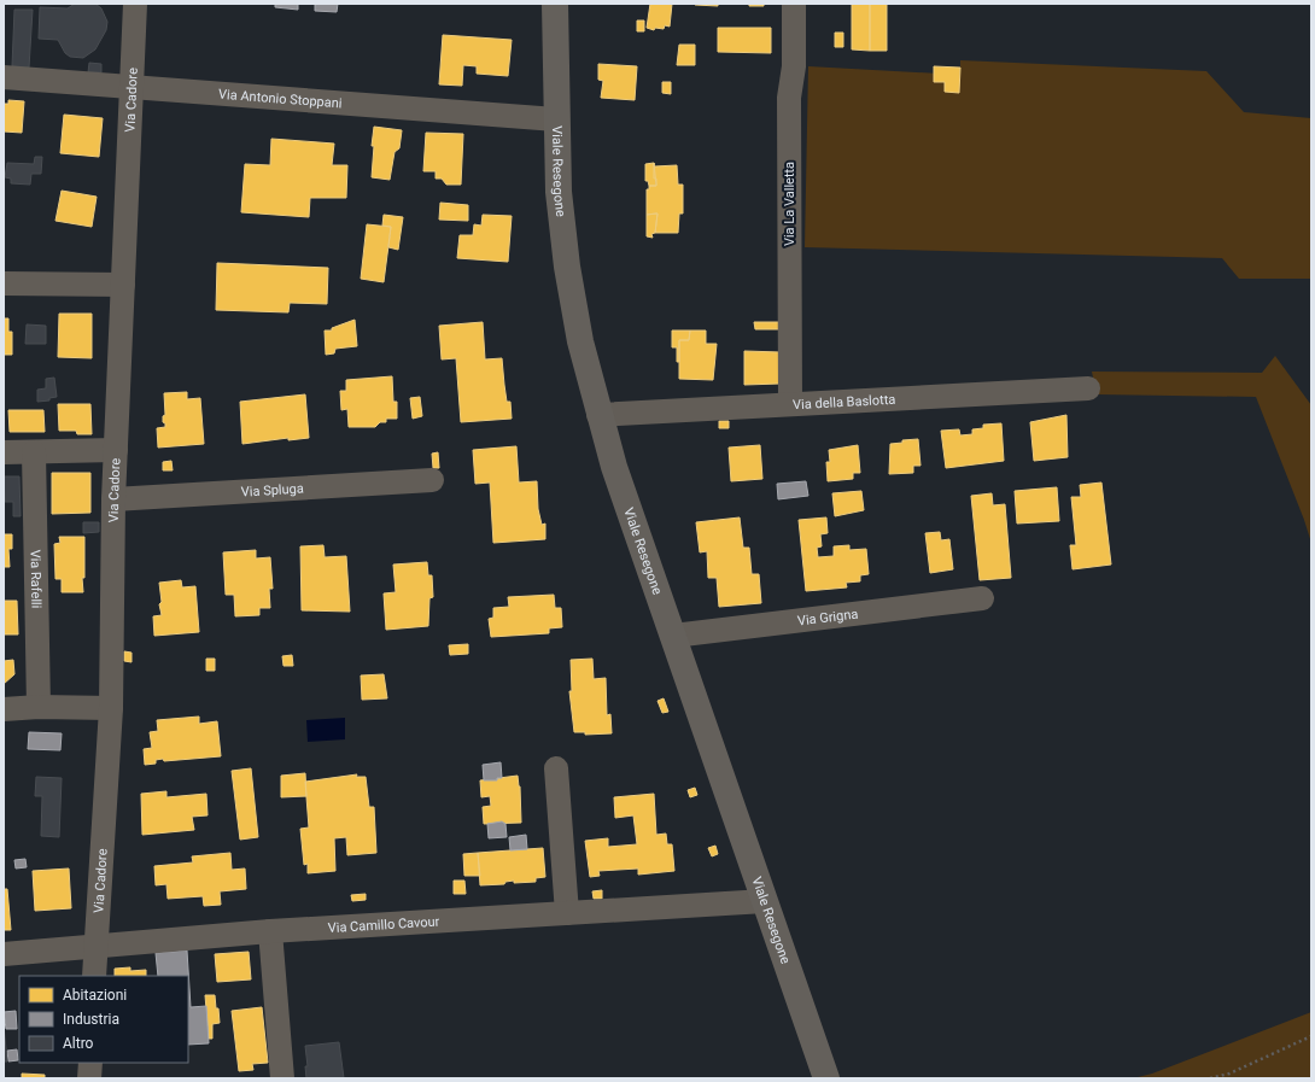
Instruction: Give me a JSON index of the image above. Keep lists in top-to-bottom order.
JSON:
{
  "streets": {
    "street": [
      "Via Antonio Stoppani",
      "Via Cadore",
      "Viale Resegone",
      "Via La Valletta",
      "Via della Baslotta",
      "Via Spluga",
      "Via Rafelli",
      "Via Grigna",
      "Via Camillo Cavour"
    ]
  },
  "crossings": [
    ["Via Antonio Stoppani", "Via Cadore"],
    ["Via Antonio Stoppani", "Viale Resegone"],
    ["Via Cadore", "Via Spluga"],
    ["Via Cadore", "Via Camillo Cavour"],
    ["Viale Resegone", "Via della Baslotta"],
    ["Viale Resegone", "Via Grigna"],
    ["Viale Resegone", "Via Camillo Cavour"],
    ["Via La Valletta", "Via della Baslotta"]
  ],
  "legend": ["Abitazioni", "Industria", "Altro"]
}
